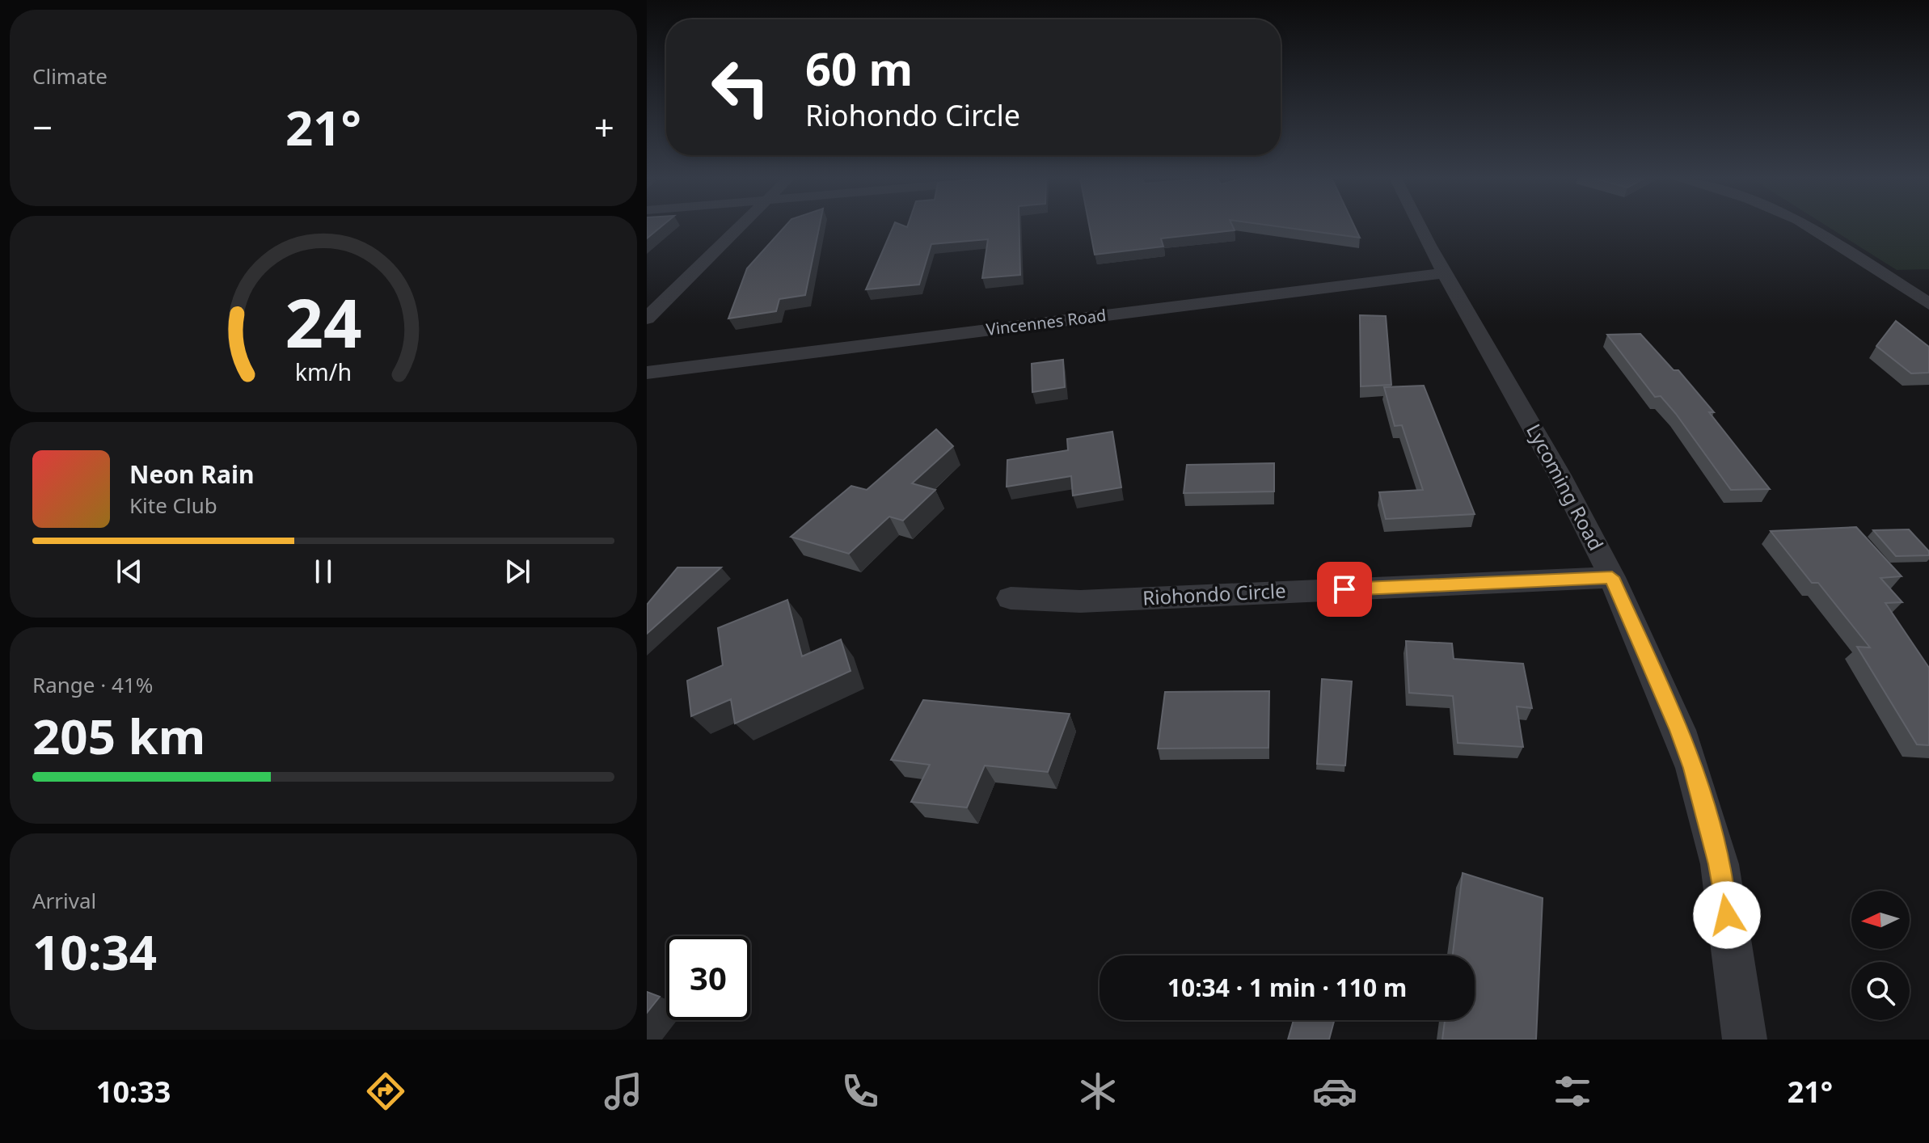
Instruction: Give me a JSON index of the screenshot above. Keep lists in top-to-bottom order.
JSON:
{
  "streets": {
    "street": ["Vincennes Road", "Lycoming Road", "Riohondo Circle"]
  },
  "crossings": [
    ["Vincennes Road", "Lycoming Road"],
    ["Lycoming Road", "Riohondo Circle"]
  ],
  "north": "left",
  "page": {
    "tile": [
      "Climate",
      ["Range · 41%", "205 km"],
      ["Arrival", "10:34"]
    ],
    "turn": ["60 m", "Riohondo Circle"],
    "heat": ["−", "21°", "+"],
    "song": ["Neon Rain", "Kite Club"],
    "limit": "30",
    "trip": "10:34 · 1 min · 110 m",
    "tabs": ["10:33", "21°"],
    "gauge": ["24", "km/h"]
  }
}
